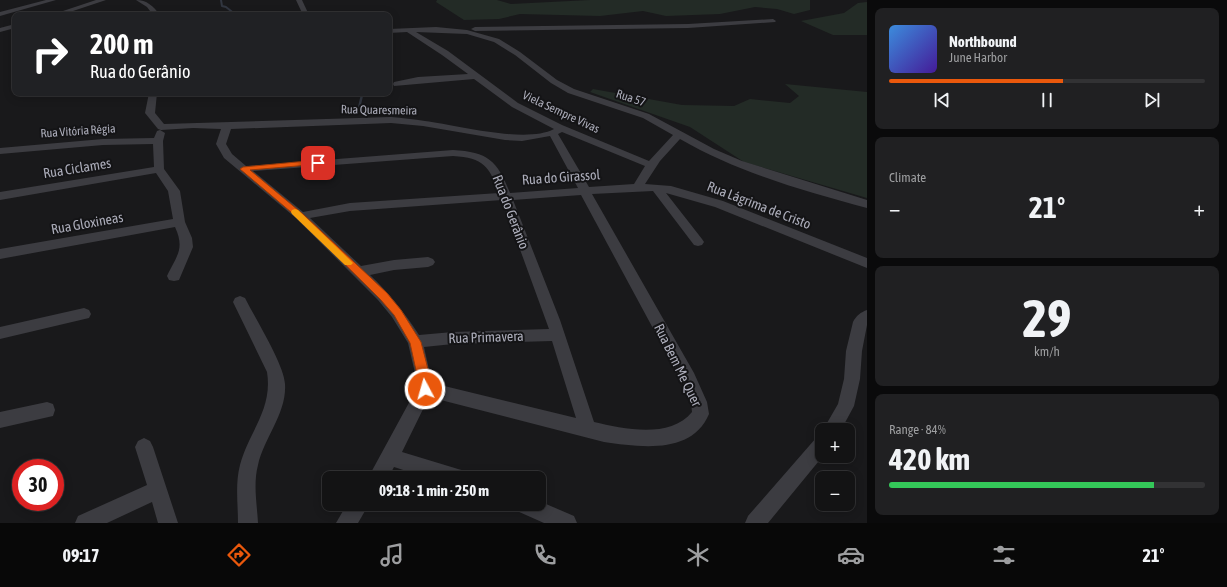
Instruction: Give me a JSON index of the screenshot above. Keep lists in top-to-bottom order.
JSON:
{
  "streets": {
    "street": [
      "Rua 57",
      "Rua Quaresmeira",
      "Viela Sempre Vivas",
      "Rua Vitória Régia",
      "Rua Ciclames",
      "Rua do Girassol",
      "Rua Lágrima de Cristo",
      "Rua do Gerânio",
      "Rua Gloxineas",
      "Rua Primavera",
      "Rua Bem Me Quer"
    ]
  },
  "crossings": [
    ["Rua 57", "Viela Sempre Vivas"],
    ["Rua Quaresmeira", "Viela Sempre Vivas"],
    ["Rua Quaresmeira", "Rua Bem Me Quer"],
    ["Viela Sempre Vivas", "Rua Bem Me Quer"],
    ["Rua do Girassol", "Rua Lágrima de Cristo"],
    ["Rua do Girassol", "Rua do Gerânio"],
    ["Rua do Girassol", "Rua Bem Me Quer"],
    ["Rua do Gerânio", "Rua Primavera"],
    ["Rua do Gerânio", "Rua Bem Me Quer"]
  ],
  "page": {
    "turn": ["200 m", "Rua do Gerânio"],
    "song": ["Northbound", "June Harbor"],
    "tile": [
      "Climate",
      ["29", "km/h"],
      ["Range · 84%", "420 km"]
    ],
    "heat": ["−", "21°", "+"],
    "map_buttons": ["+", "−"],
    "limit": "30",
    "trip": "09:18 · 1 min · 250 m",
    "tabs": ["09:17", "21°"]
  }
}
